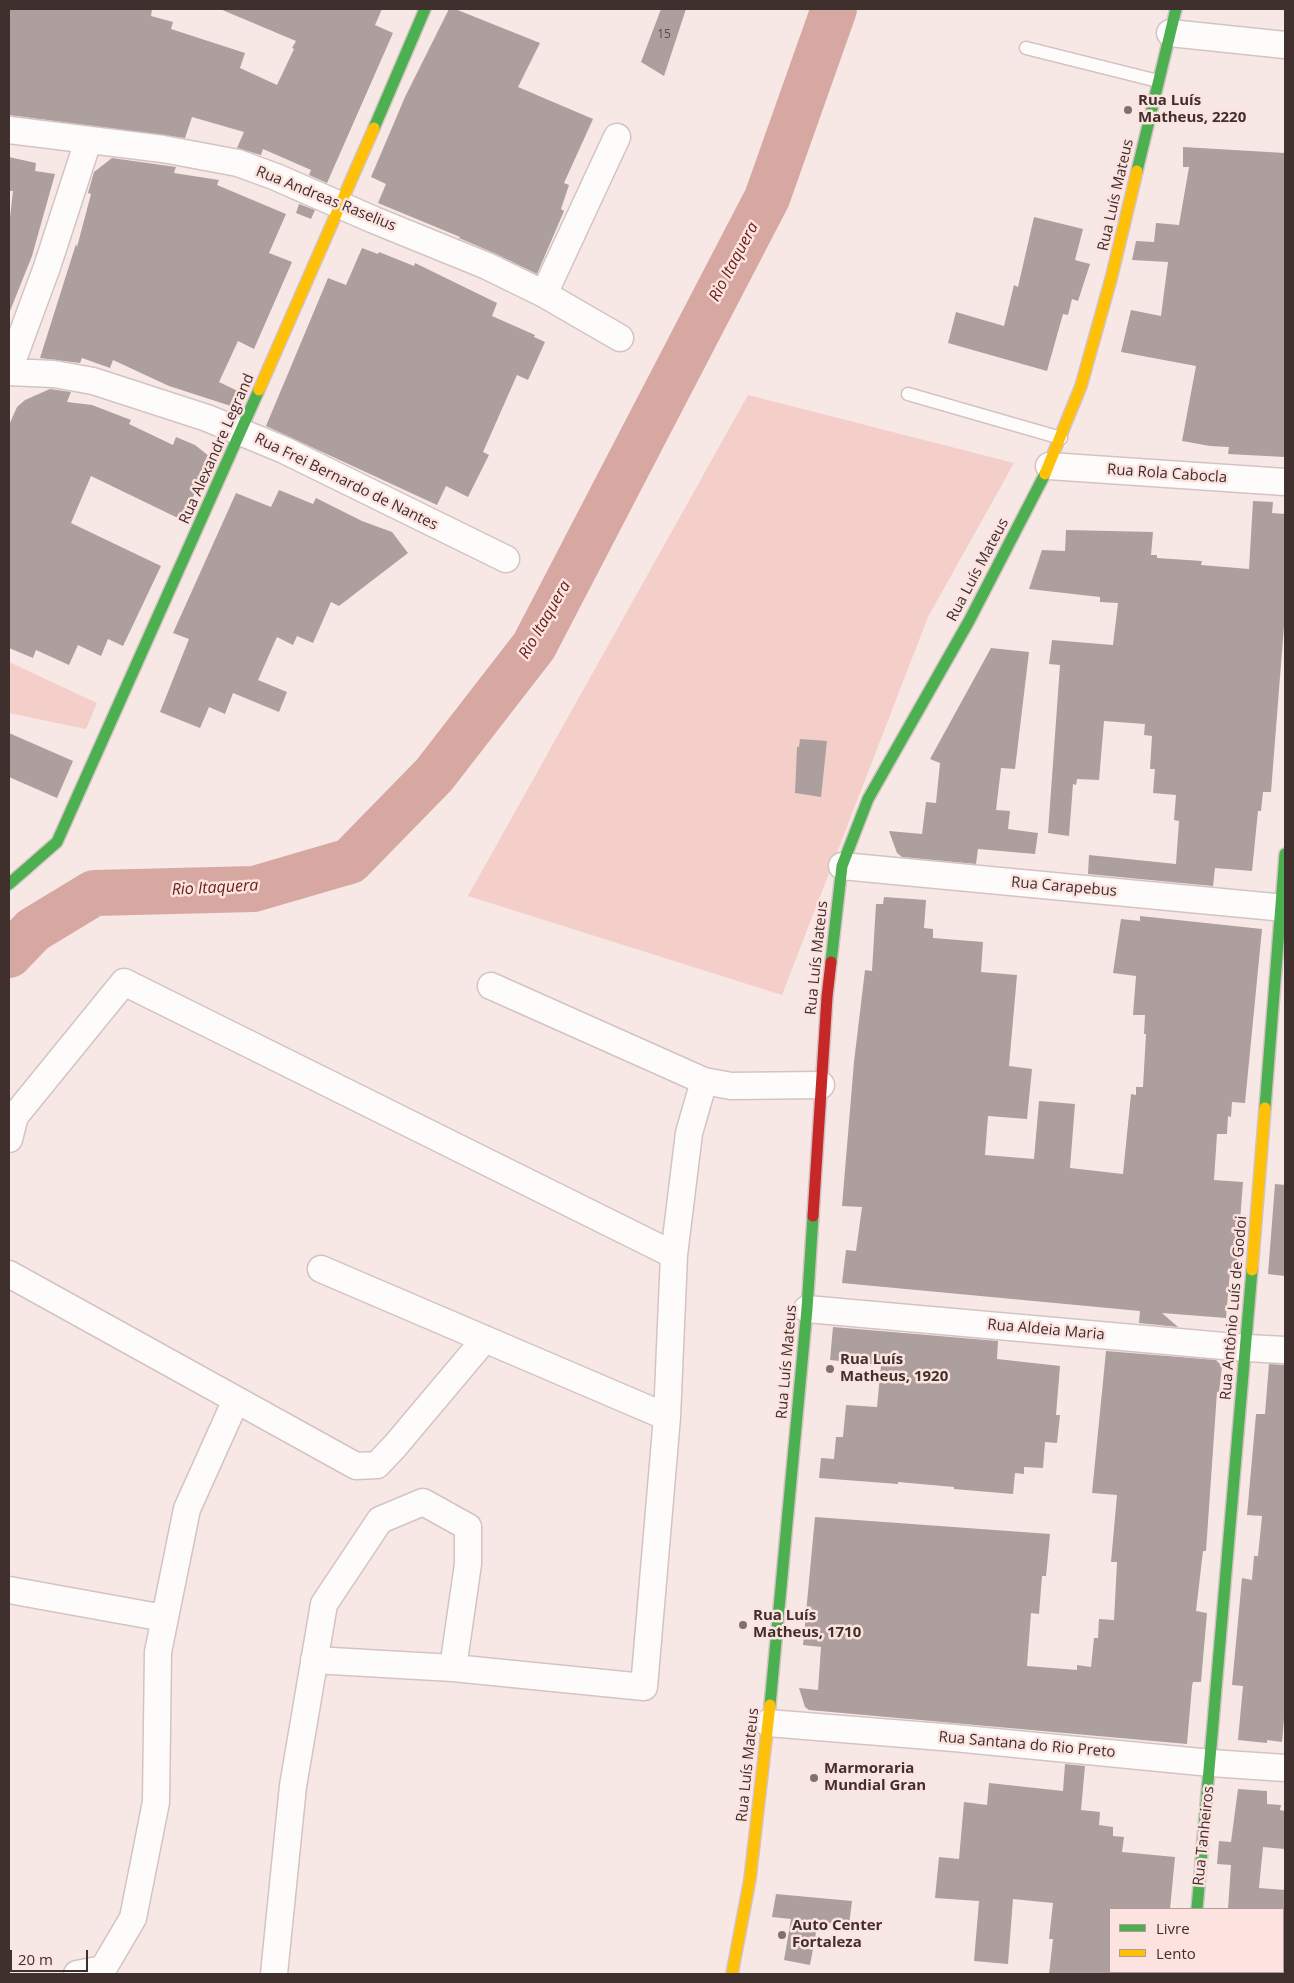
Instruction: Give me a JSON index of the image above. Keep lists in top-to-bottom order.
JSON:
{
  "streets": {
    "street": [
      "Rua Luís Mateus",
      "Rua Andreas Raselius",
      "Rua Alexandre Legrand",
      "Rua Rola Cabocla",
      "Rua Frei Bernardo de Nantes",
      "Rua Carapebus",
      "Rua Antônio Luís de Godoi",
      "Rua Aldeia Maria",
      "Rua Santana do Rio Preto",
      "Rua Tanheiros"
    ]
  },
  "crossings": [
    ["Rua Luís Mateus", "Rua Rola Cabocla"],
    ["Rua Luís Mateus", "Rua Carapebus"],
    ["Rua Luís Mateus", "Rua Aldeia Maria"],
    ["Rua Luís Mateus", "Rua Santana do Rio Preto"],
    ["Rua Andreas Raselius", "Rua Alexandre Legrand"],
    ["Rua Alexandre Legrand", "Rua Frei Bernardo de Nantes"],
    ["Rua Carapebus", "Rua Antônio Luís de Godoi"],
    ["Rua Antônio Luís de Godoi", "Rua Aldeia Maria"],
    ["Rua Antônio Luís de Godoi", "Rua Santana do Rio Preto"],
    ["Rua Antônio Luís de Godoi", "Rua Tanheiros"],
    ["Rua Santana do Rio Preto", "Rua Tanheiros"]
  ],
  "water": ["Rio Itaquera"],
  "places": [
    "Rua Luís Matheus, 2220",
    "Rua Luís Matheus, 1920",
    "Rua Luís Matheus, 1710",
    "Marmoraria Mundial Gran",
    "Auto Center Fortaleza"
  ],
  "house_numbers": ["15"],
  "legend": ["Livre", "Lento"],
  "scale_bar": "20 m"
}
